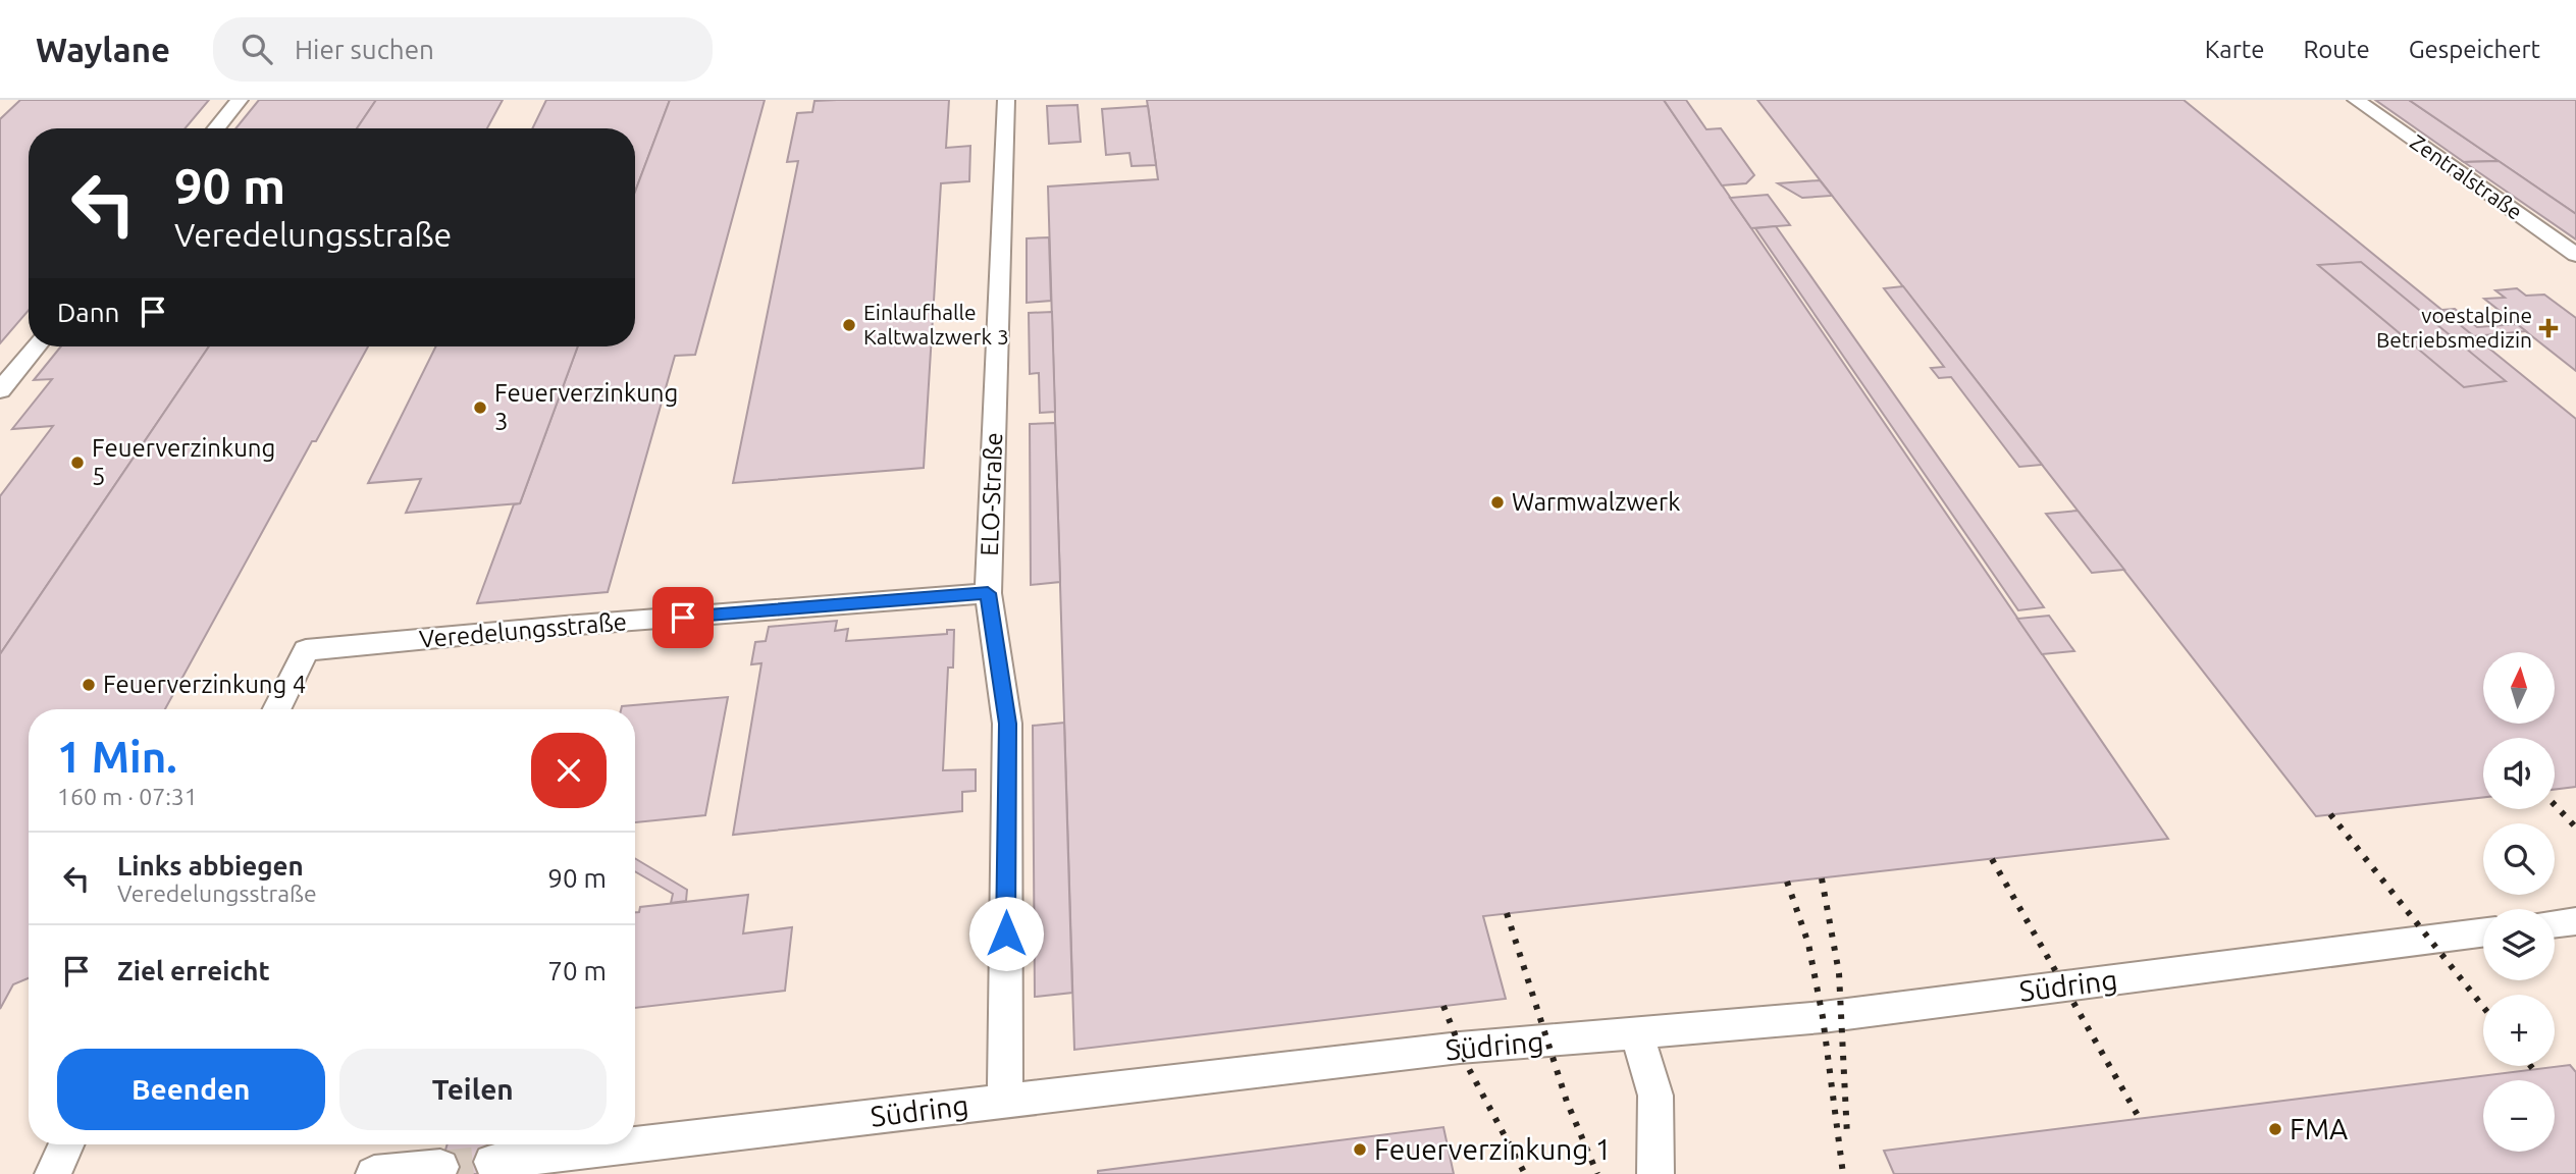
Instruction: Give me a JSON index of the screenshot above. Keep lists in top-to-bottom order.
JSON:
{
  "streets": {
    "street": [
      "Zentralstraße",
      "ELO-Straße",
      "Veredelungsstraße",
      "Südring"
    ]
  },
  "crossings": [
    ["ELO-Straße", "Veredelungsstraße"],
    ["ELO-Straße", "Südring"]
  ],
  "places": {
    "other": [
      "Einlaufhalle Kaltwalzwerk 3",
      "Feuerverzinkung 3",
      "Feuerverzinkung 5",
      "Warmwalzwerk",
      "Feuerverzinkung 4",
      "FMA",
      "Feuerverzinkung 1"
    ],
    "health": ["voestalpine Betriebsmedizin"]
  },
  "north": "top",
  "page": {
    "header": "Waylane",
    "search": "Hier suchen",
    "nav": ["Karte", "Route", "Gespeichert"],
    "turn": ["90 m", "Veredelungsstraße"],
    "then": "Dann",
    "map_buttons": ["+", "−"],
    "heading": ["1 Min.", "160 m · 07:31"],
    "list": [
      {
        "name": "Links abbiegen",
        "note": "Veredelungsstraße",
        "value": "90 m"
      },
      {
        "name": "Ziel erreicht",
        "value": "70 m"
      }
    ],
    "buttons": ["Beenden", "Teilen"]
  }
}
